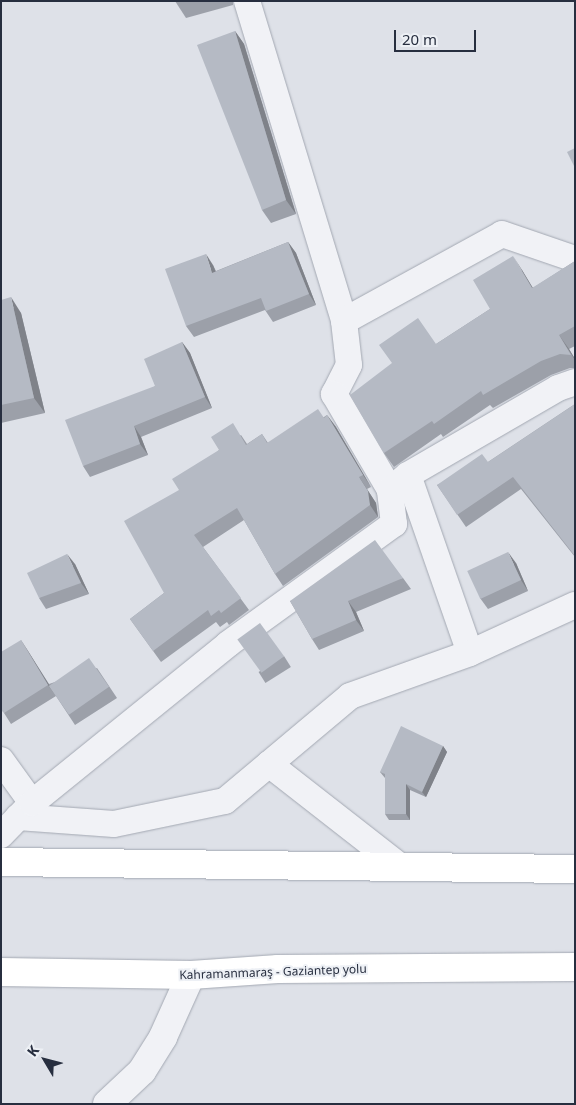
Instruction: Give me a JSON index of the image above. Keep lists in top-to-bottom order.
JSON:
{
  "streets": {
    "highway": ["Kahramanmaraş - Gaziantep yolu"]
  },
  "scale_bar": "20 m",
  "north": "top left"
}
